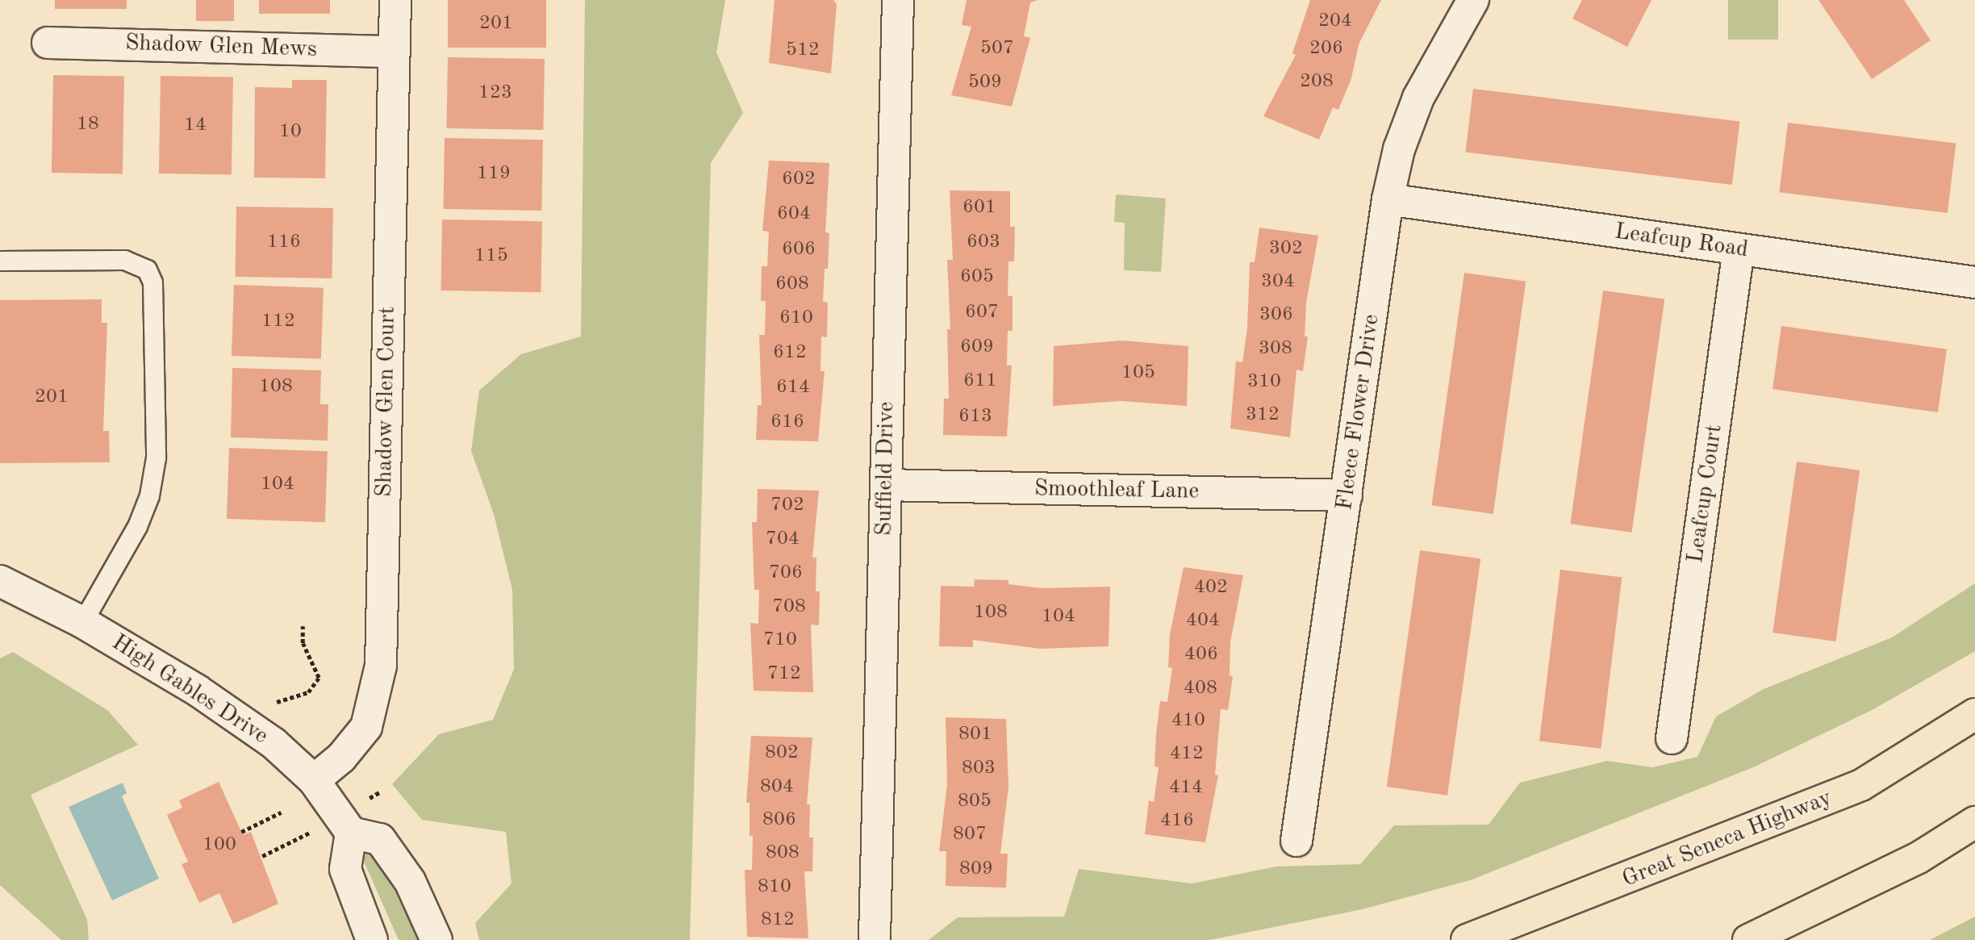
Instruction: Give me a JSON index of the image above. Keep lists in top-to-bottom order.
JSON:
{
  "streets": {
    "main road": ["Great Seneca Highway"],
    "street": [
      "Shadow Glen Mews",
      "Leafcup Road",
      "Shadow Glen Court",
      "Fleece Flower Drive",
      "Suffield Drive",
      "Smoothleaf Lane",
      "Leafcup Court",
      "High Gables Drive"
    ]
  },
  "crossings": [
    ["Shadow Glen Mews", "Shadow Glen Court"],
    ["Leafcup Road", "Fleece Flower Drive"],
    ["Leafcup Road", "Leafcup Court"],
    ["Shadow Glen Court", "High Gables Drive"],
    ["Fleece Flower Drive", "Smoothleaf Lane"],
    ["Suffield Drive", "Smoothleaf Lane"]
  ],
  "house_numbers": [
    "204",
    "201",
    "507",
    "206",
    "512",
    "208",
    "509",
    "123",
    "18",
    "14",
    "10",
    "119",
    "602",
    "601",
    "604",
    "116",
    "603",
    "302",
    "606",
    "115",
    "605",
    "304",
    "608",
    "607",
    "306",
    "610",
    "112",
    "609",
    "308",
    "612",
    "105",
    "611",
    "310",
    "108",
    "614",
    "201",
    "312",
    "613",
    "616",
    "104",
    "702",
    "704",
    "706",
    "402",
    "708",
    "108",
    "104",
    "404",
    "710",
    "406",
    "712",
    "408",
    "410",
    "801",
    "802",
    "412",
    "803",
    "804",
    "414",
    "805",
    "806",
    "416",
    "807",
    "100",
    "808",
    "809",
    "810",
    "812"
  ]
}
